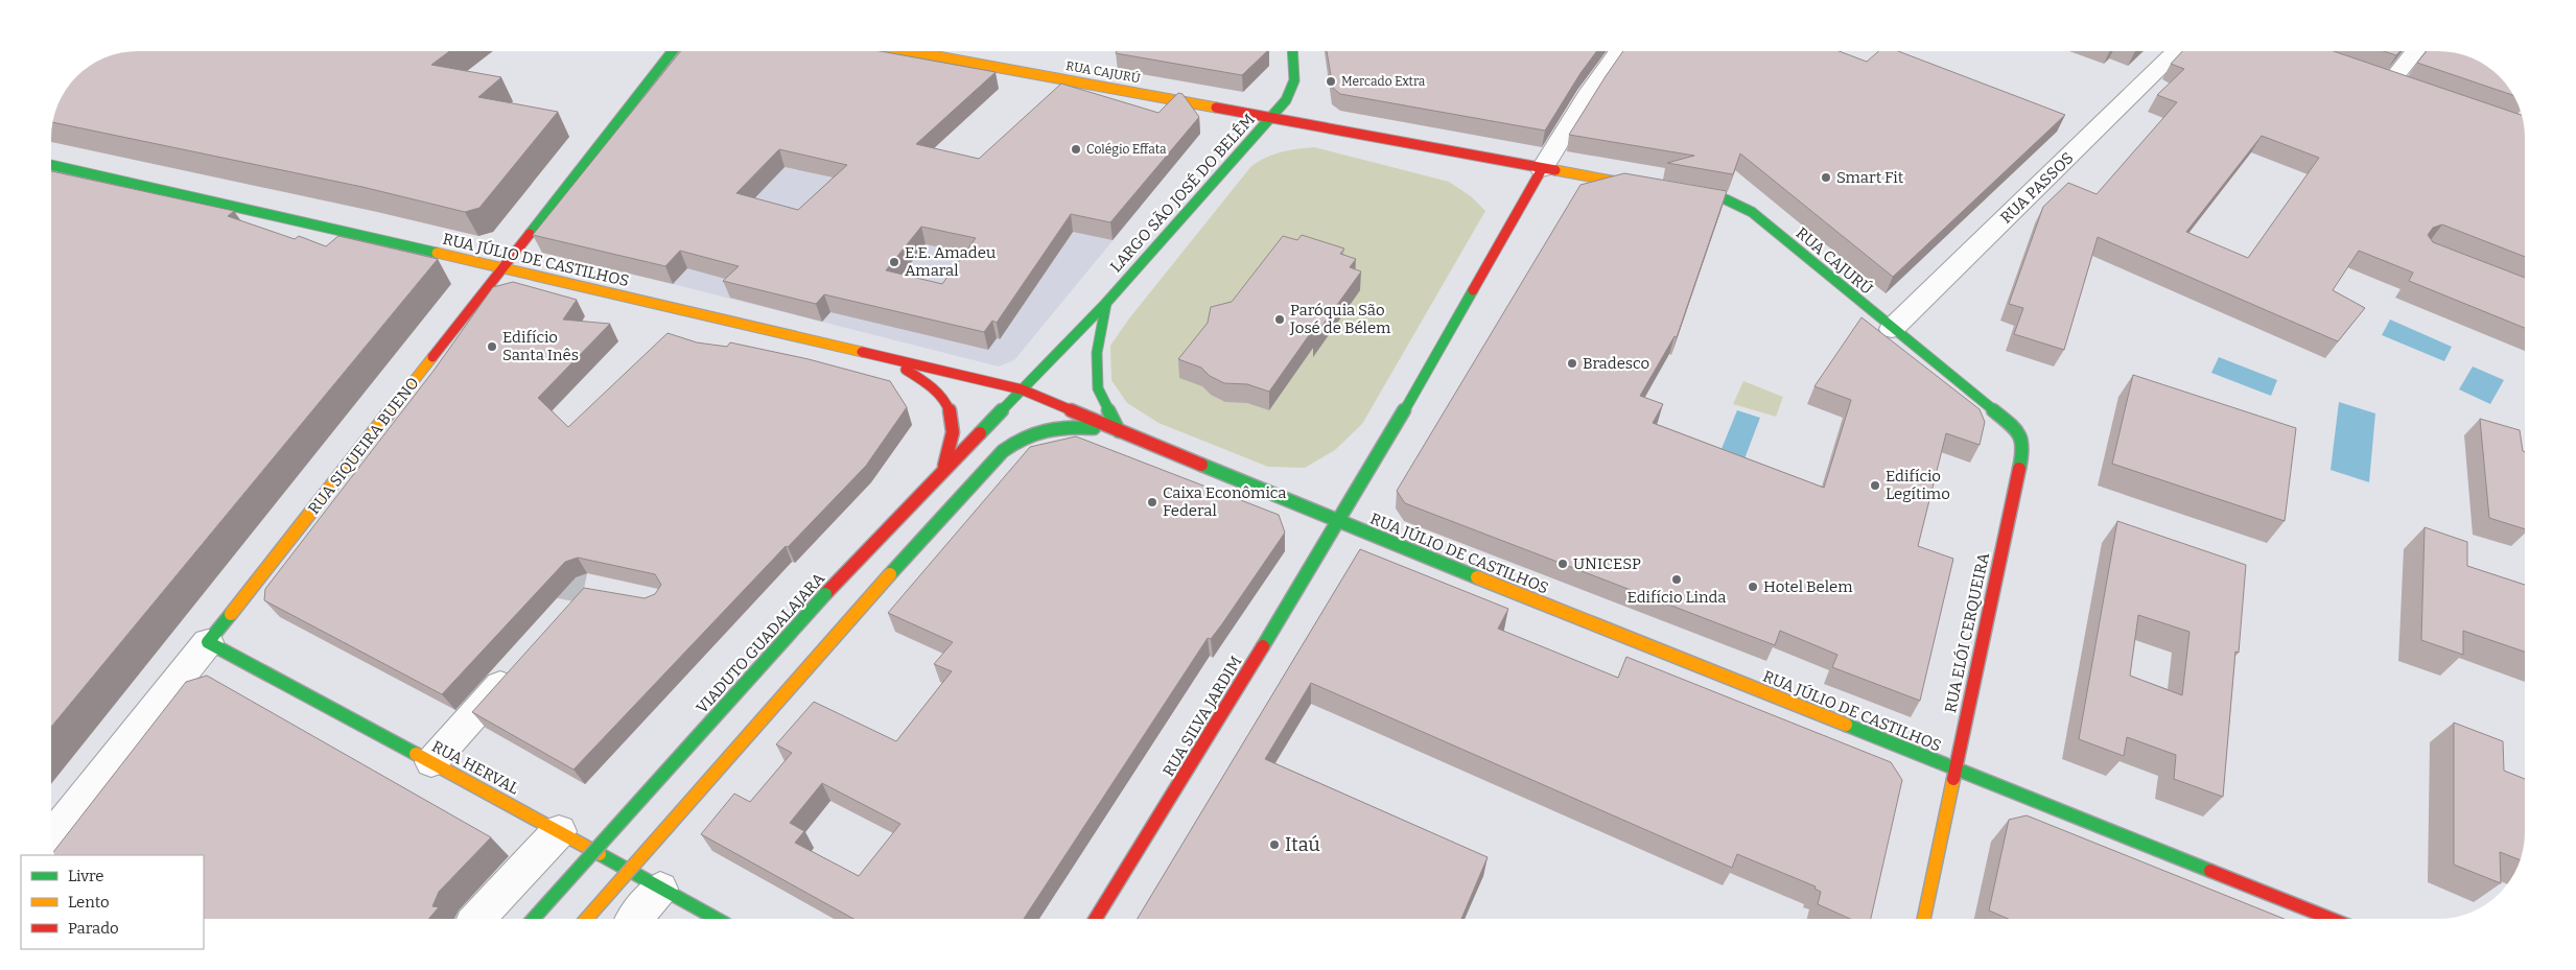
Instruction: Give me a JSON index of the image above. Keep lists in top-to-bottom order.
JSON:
{
  "streets": {
    "street": [
      "RUA CAJURÚ",
      "RUA PASSOS",
      "LARGO SÃO JOSÉ DO BELÉM",
      "RUA JÚLIO DE CASTILHOS",
      "RUA SIQUEIRA BUENO",
      "RUA ELÓI CERQUEIRA",
      "VIADUTO GUADALAJARA",
      "RUA SILVA JARDIM",
      "RUA HERVAL"
    ]
  },
  "crossings": [
    ["RUA CAJURÚ", "RUA PASSOS"],
    ["RUA CAJURÚ", "LARGO SÃO JOSÉ DO BELÉM"],
    ["RUA CAJURÚ", "RUA ELÓI CERQUEIRA"],
    ["LARGO SÃO JOSÉ DO BELÉM", "RUA JÚLIO DE CASTILHOS"],
    ["LARGO SÃO JOSÉ DO BELÉM", "VIADUTO GUADALAJARA"],
    ["RUA JÚLIO DE CASTILHOS", "RUA SIQUEIRA BUENO"],
    ["RUA JÚLIO DE CASTILHOS", "RUA ELÓI CERQUEIRA"],
    ["RUA JÚLIO DE CASTILHOS", "VIADUTO GUADALAJARA"],
    ["RUA JÚLIO DE CASTILHOS", "RUA SILVA JARDIM"],
    ["RUA SIQUEIRA BUENO", "RUA HERVAL"]
  ],
  "places": [
    "Mercado Extra",
    "Colégio Effata",
    "Smart Fit",
    "E.E. Amadeu Amaral",
    "Paróquia São José de Bélem",
    "Edifício Santa Inês",
    "Bradesco",
    "Edifício Legítimo",
    "Caixa Econômica Federal",
    "UNICESP",
    "Edifício Linda",
    "Hotel Belem",
    "Itaú"
  ],
  "legend": ["Livre", "Lento", "Parado"]
}
